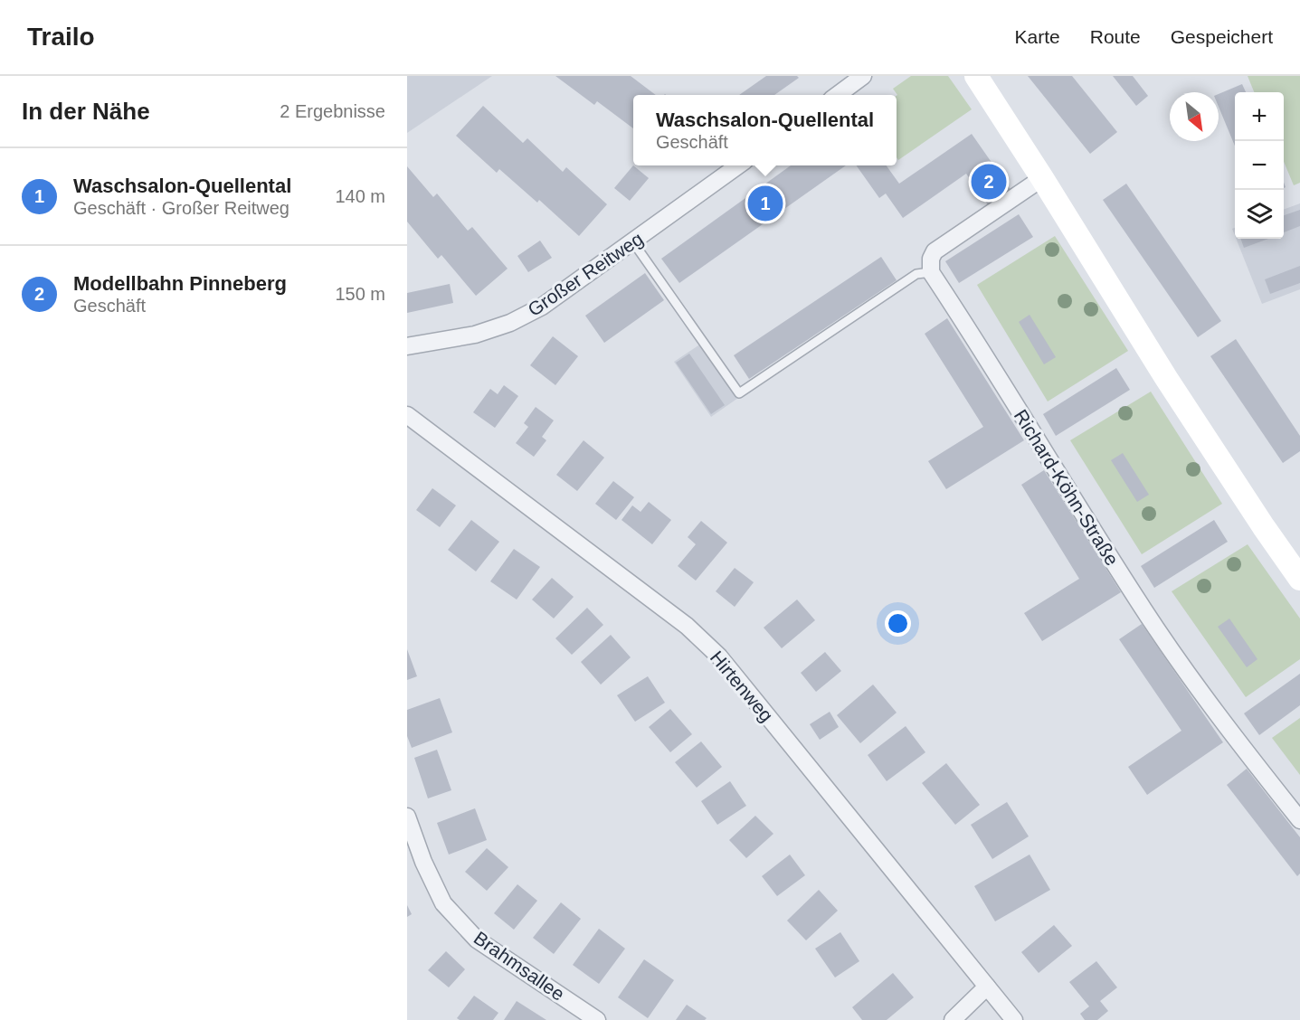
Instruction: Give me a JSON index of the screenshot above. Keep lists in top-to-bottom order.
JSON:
{
  "streets": {
    "street": [
      "Großer Reitweg",
      "Richard-Köhn-Straße",
      "Hirtenweg",
      "Brahmsallee"
    ]
  },
  "north": "bottom right",
  "page": {
    "header": "Trailo",
    "nav": ["Karte", "Route", "Gespeichert"],
    "heading": ["In der Nähe", "2 Ergebnisse"],
    "map_buttons": ["+", "−"],
    "popup": ["Waschsalon-Quellental", "Geschäft"],
    "list": [
      {
        "mark": "1",
        "name": "Waschsalon-Quellental",
        "note": "Geschäft · Großer Reitweg",
        "value": "140 m"
      },
      {
        "mark": "2",
        "name": "Modellbahn Pinneberg",
        "note": "Geschäft",
        "value": "150 m"
      }
    ],
    "pins": ["2", "1"]
  }
}
